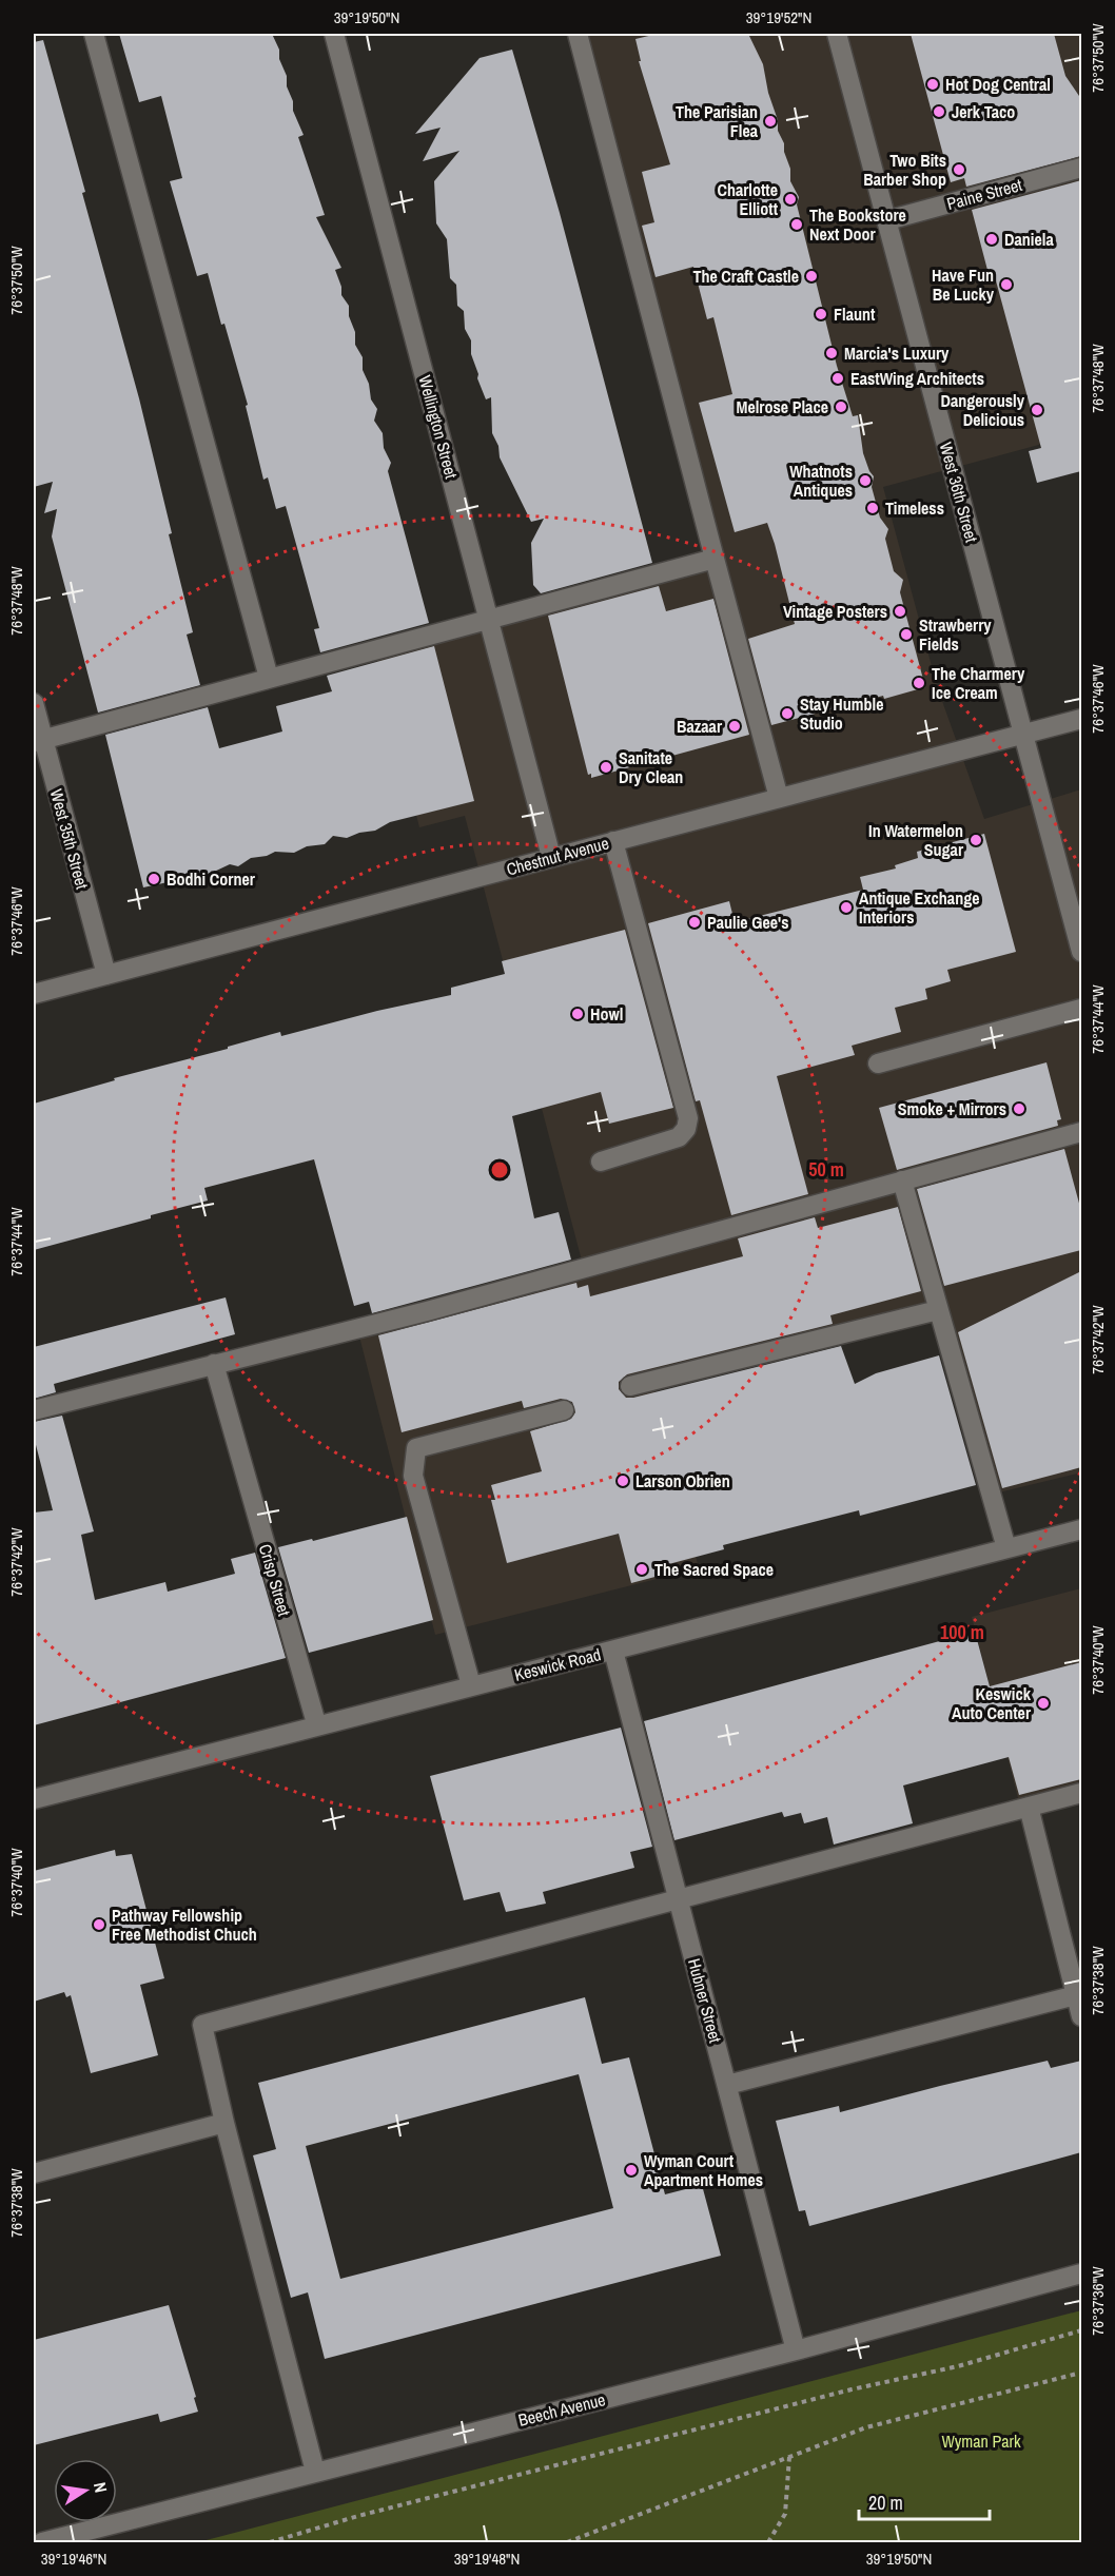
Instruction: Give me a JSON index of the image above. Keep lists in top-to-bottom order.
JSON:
{
  "streets": {
    "street": [
      "Paine Street",
      "Wellington Street",
      "West 36th Street",
      "West 35th Street",
      "Chestnut Avenue",
      "Crisp Street",
      "Keswick Road",
      "Hubner Street",
      "Beech Avenue"
    ]
  },
  "crossings": [
    ["Paine Street", "West 36th Street"],
    ["Wellington Street", "Chestnut Avenue"],
    ["West 36th Street", "Chestnut Avenue"],
    ["West 35th Street", "Chestnut Avenue"],
    ["Crisp Street", "Keswick Road"],
    ["Keswick Road", "Hubner Street"],
    ["Hubner Street", "Beech Avenue"]
  ],
  "parks": ["Wyman Park"],
  "places": [
    "Hot Dog Central",
    "Jerk Taco",
    "The Parisian Flea",
    "Two Bits Barber Shop",
    "Charlotte Elliott",
    "The Bookstore Next Door",
    "Daniela",
    "The Craft Castle",
    "Have Fun Be Lucky",
    "Flaunt",
    "Marcia's Luxury",
    "EastWing Architects",
    "Melrose Place",
    "Dangerously Delicious",
    "Whatnots Antiques",
    "Timeless",
    "Vintage Posters",
    "Strawberry Fields",
    "The Charmery Ice Cream",
    "Stay Humble Studio",
    "Bazaar",
    "Sanitate Dry Clean",
    "In Watermelon Sugar",
    "Bodhi Corner",
    "Antique Exchange Interiors",
    "Paulie Gee's",
    "Howl",
    "Smoke + Mirrors",
    "Larson Obrien",
    "The Sacred Space",
    "Keswick Auto Center",
    "Pathway Fellowship Free Methodist Chuch",
    "Wyman Court Apartment Homes"
  ],
  "scale_bar": "20 m",
  "north": "right",
  "coordinates": [
    "39°19'50\"N",
    "39°19'52\"N",
    "76°37'50\"W",
    "76°37'48\"W",
    "76°37'46\"W",
    "76°37'44\"W",
    "76°37'42\"W",
    "76°37'40\"W",
    "76°37'38\"W",
    "76°37'36\"W",
    "39°19'46\"N",
    "39°19'48\"N"
  ],
  "rings": ["50 m", "100 m"]
}
